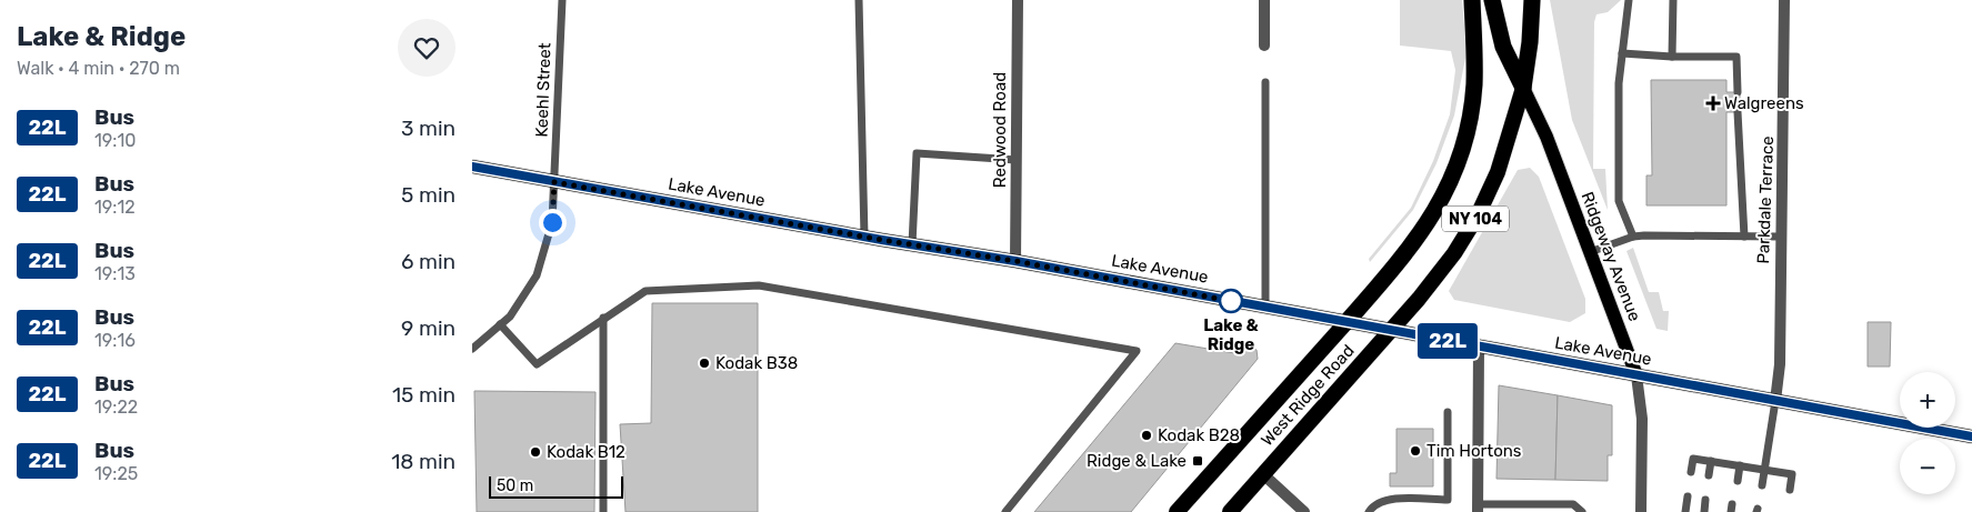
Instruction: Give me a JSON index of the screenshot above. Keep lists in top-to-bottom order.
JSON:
{
  "streets": {
    "highway": ["NY 104", "West Ridge Road"],
    "main road": ["Lake Avenue", "Ridgeway Avenue"],
    "street": ["Redwood Road", "Parkdale Terrace"],
    "lane": ["Keehl Street"]
  },
  "crossings": [
    ["Keehl Street", "Lake Avenue"],
    ["Redwood Road", "Lake Avenue"],
    ["Lake Avenue", "Parkdale Terrace"],
    ["Lake Avenue", "Ridgeway Avenue"],
    ["Lake Avenue", "West Ridge Road"],
    ["Ridgeway Avenue", "West Ridge Road"]
  ],
  "places": {
    "health": ["Walgreens"],
    "other": [
      "Lake & Ridge",
      "Kodak B38",
      "Kodak B28",
      "Tim Hortons",
      "Kodak B12"
    ],
    "transit": ["Ridge & Lake"]
  },
  "lines": ["bus line 22L"],
  "scale_bar": "50 m",
  "page": {
    "heading": ["Lake & Ridge", "Walk · 4 min · 270 m"],
    "on_map": "22L",
    "list": [
      {
        "mark": "22L",
        "name": "Bus",
        "note": "19:10",
        "value": "3 min"
      },
      {
        "mark": "22L",
        "name": "Bus",
        "note": "19:12",
        "value": "5 min"
      },
      {
        "mark": "22L",
        "name": "Bus",
        "note": "19:13",
        "value": "6 min"
      },
      {
        "mark": "22L",
        "name": "Bus",
        "note": "19:16",
        "value": "9 min"
      },
      {
        "mark": "22L",
        "name": "Bus",
        "note": "19:22",
        "value": "15 min"
      },
      {
        "mark": "22L",
        "name": "Bus",
        "note": "19:25",
        "value": "18 min"
      }
    ],
    "map_buttons": ["+", "−"],
    "scale": "50 m"
  }
}
